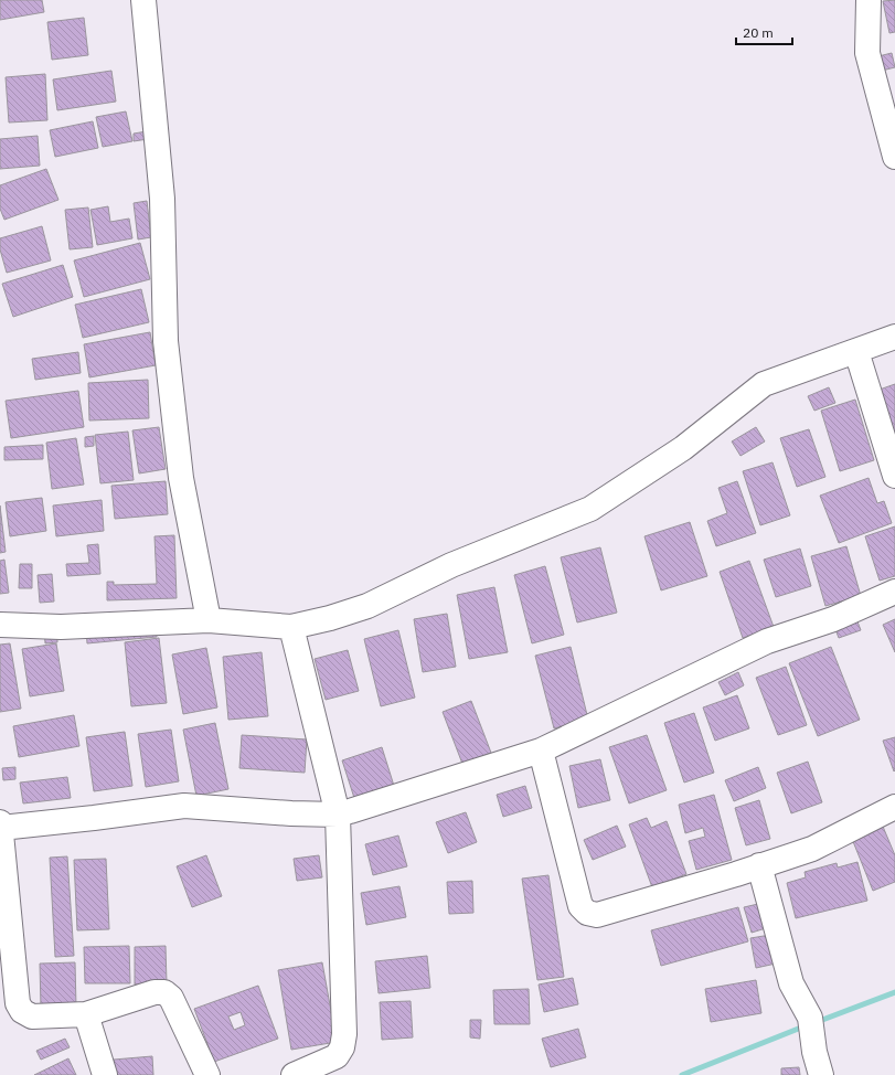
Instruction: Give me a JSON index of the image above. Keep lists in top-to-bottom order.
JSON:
{
  "scale_bar": "20 m"
}
